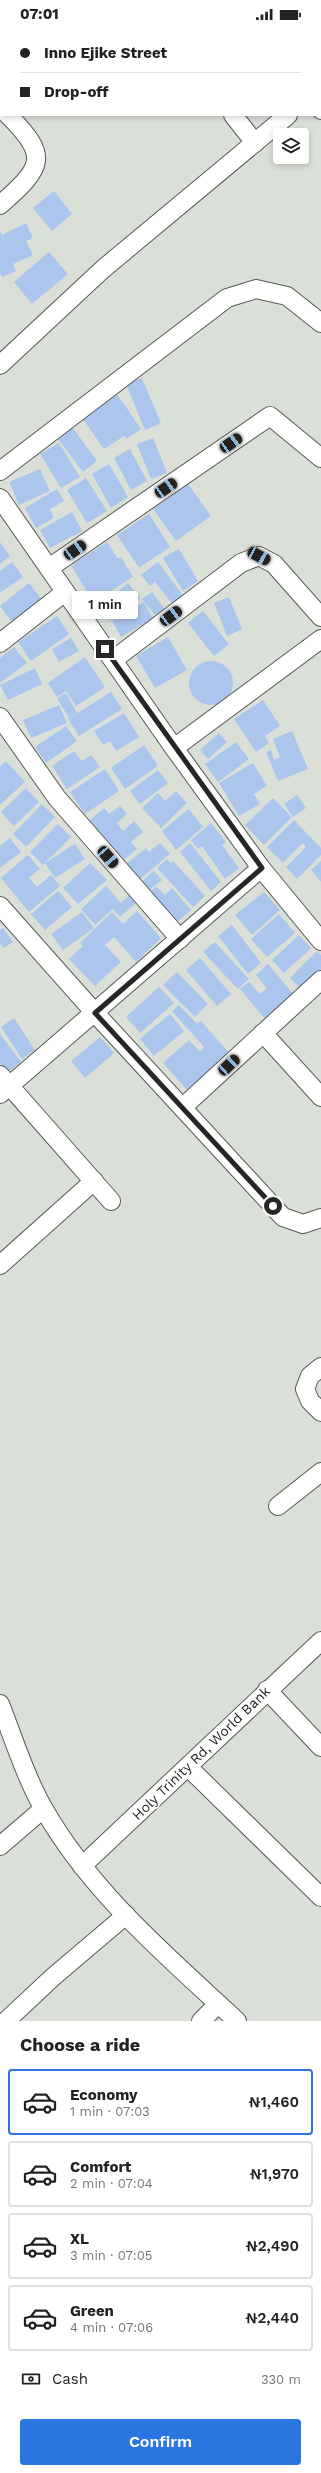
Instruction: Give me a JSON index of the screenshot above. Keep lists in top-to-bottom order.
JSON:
{
  "streets": {
    "street": ["Holy Trinity Rd, World Bank"]
  },
  "page": {
    "status": "07:01",
    "banner": ["Inno Ejike Street", "Drop-off"],
    "bubble": "1 min",
    "heading": "Choose a ride",
    "list": [
      {
        "name": "Economy",
        "note": "1 min · 07:03",
        "value": "₦1,460"
      },
      {
        "name": "Comfort",
        "note": "2 min · 07:04",
        "value": "₦1,970"
      },
      {
        "name": "XL",
        "note": "3 min · 07:05",
        "value": "₦2,490"
      },
      {
        "name": "Green",
        "note": "4 min · 07:06",
        "value": "₦2,440"
      }
    ],
    "pay": ["Cash", "330 m"],
    "buttons": "Confirm"
  }
}
